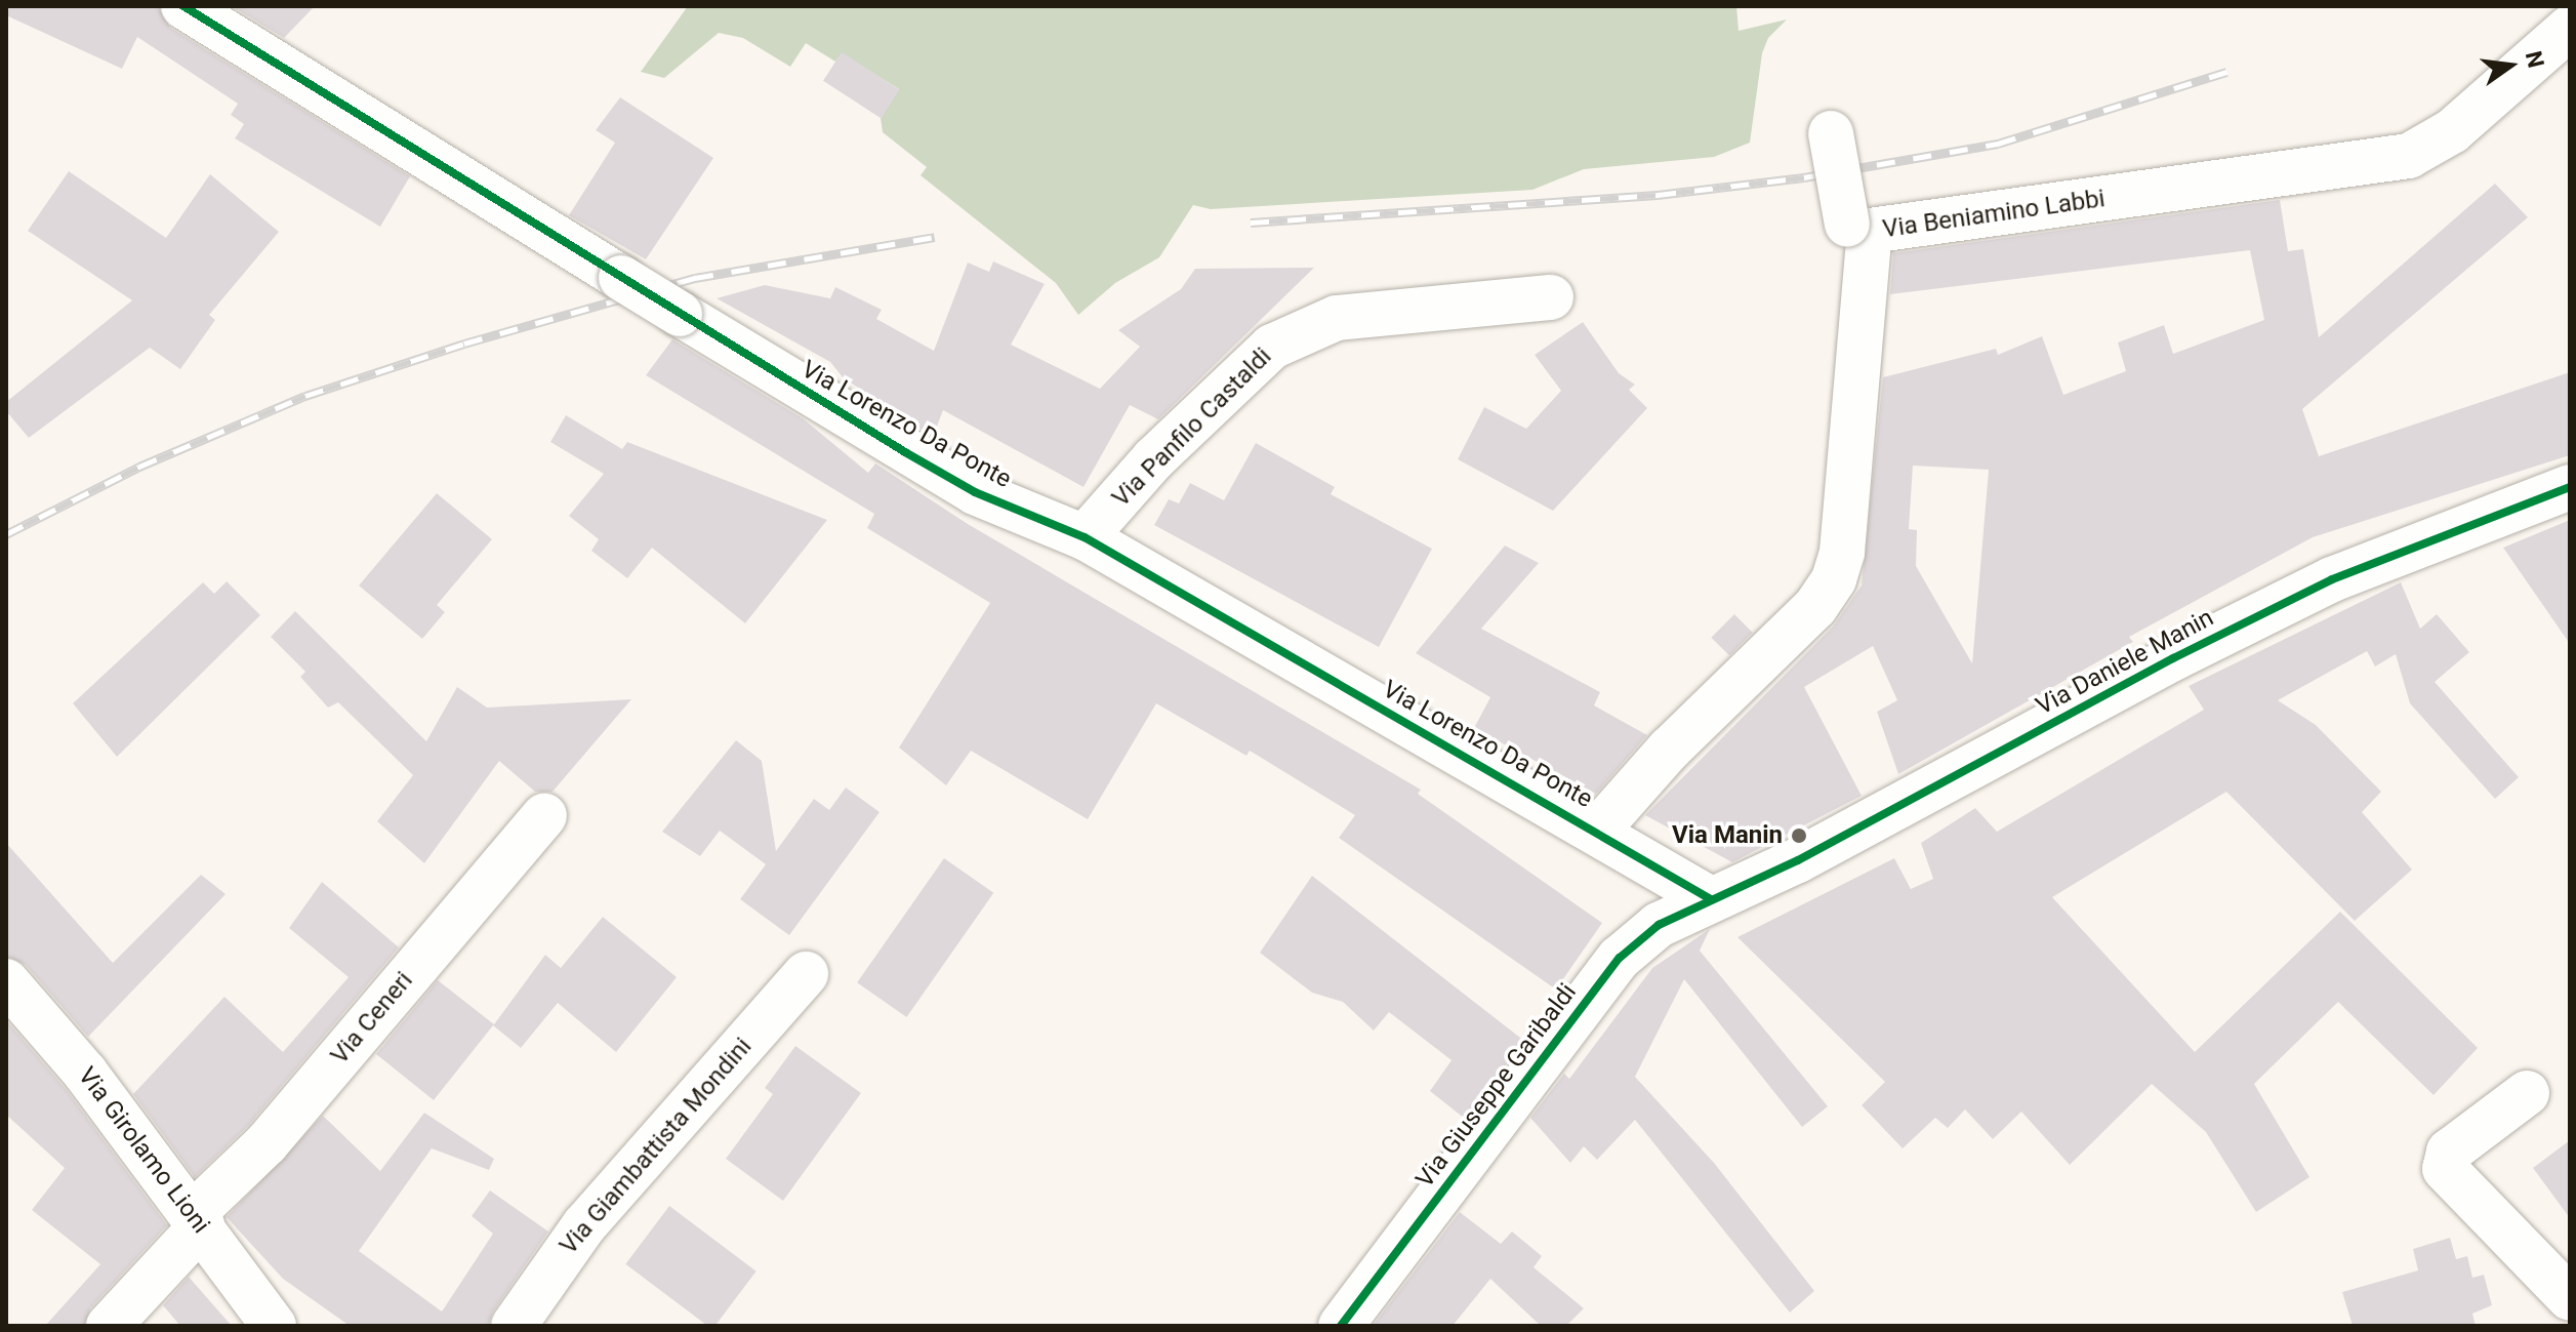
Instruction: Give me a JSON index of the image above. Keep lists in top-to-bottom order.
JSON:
{
  "streets": {
    "street": [
      "Via Beniamino Labbi",
      "Via Lorenzo Da Ponte",
      "Via Panfilo Castaldi",
      "Via Daniele Manin",
      "Via Ceneri",
      "Via Giuseppe Garibaldi",
      "Via Giambattista Mondini",
      "Via Girolamo Lioni"
    ]
  },
  "crossings": [
    ["Via Beniamino Labbi", "Via Lorenzo Da Ponte"],
    ["Via Lorenzo Da Ponte", "Via Panfilo Castaldi"],
    ["Via Lorenzo Da Ponte", "Via Daniele Manin"],
    ["Via Lorenzo Da Ponte", "Via Giuseppe Garibaldi"],
    ["Via Daniele Manin", "Via Giuseppe Garibaldi"],
    ["Via Ceneri", "Via Girolamo Lioni"]
  ],
  "places": ["Via Manin"],
  "north": "right"
}
